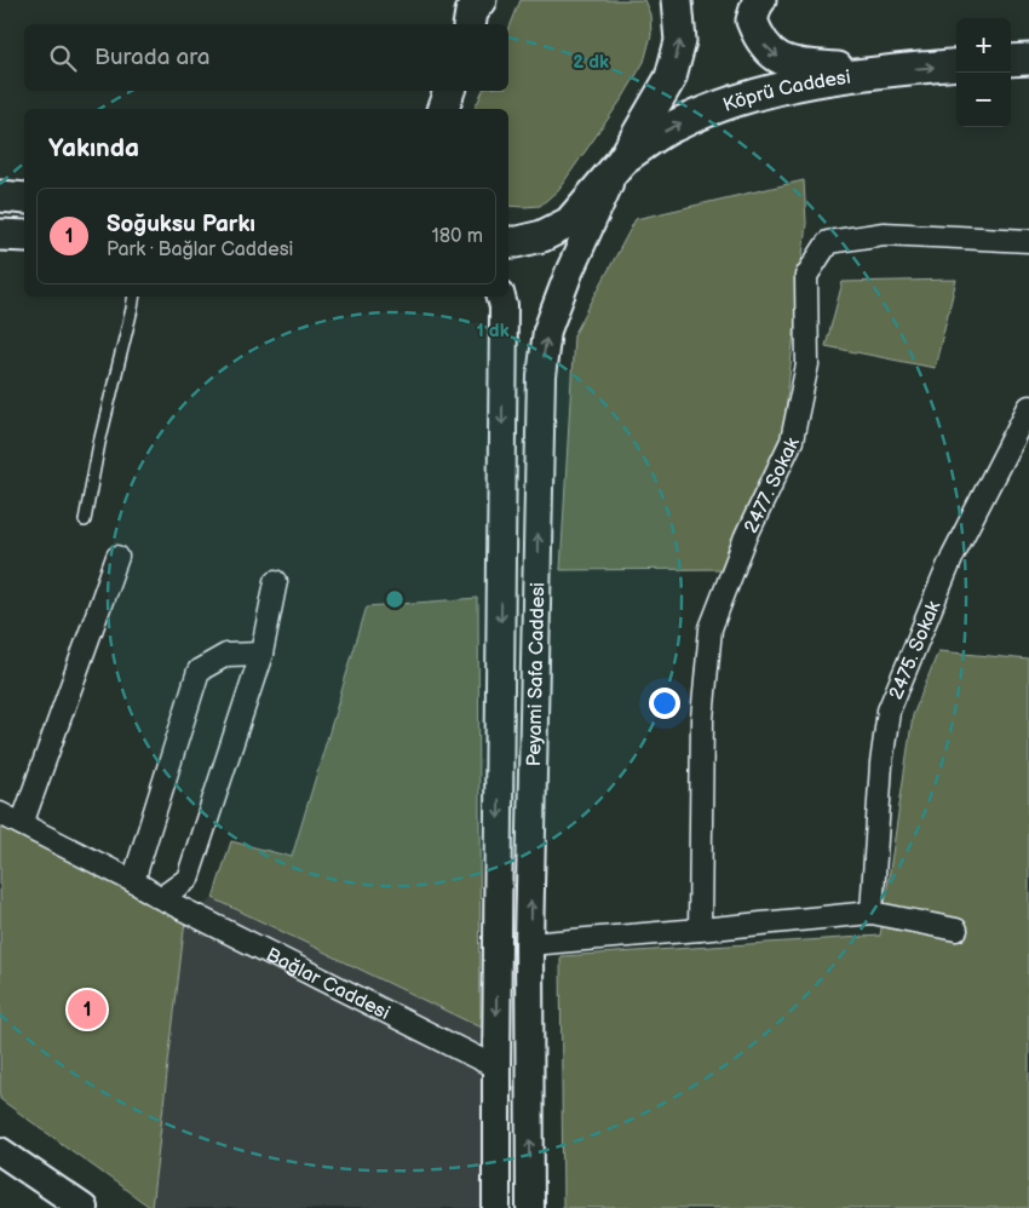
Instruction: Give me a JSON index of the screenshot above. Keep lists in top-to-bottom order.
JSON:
{
  "streets": {
    "main road": ["Köprü Caddesi"],
    "street": [
      "2477. Sokak",
      "2475. Sokak",
      "Peyami Safa Caddesi",
      "Bağlar Caddesi"
    ]
  },
  "crossings": [
    ["Köprü Caddesi", "Peyami Safa Caddesi"],
    ["Peyami Safa Caddesi", "Bağlar Caddesi"]
  ],
  "one_way": ["Köprü Caddesi"],
  "page": {
    "map_buttons": ["+", "−"],
    "search": "Burada ara",
    "heading": "Yakında",
    "list": [
      {
        "mark": "1",
        "name": "Soğuksu Parkı",
        "note": "Park · Bağlar Caddesi",
        "value": "180 m"
      }
    ],
    "pins": "1"
  },
  "rings": ["2 dk", "1 dk"]
}
